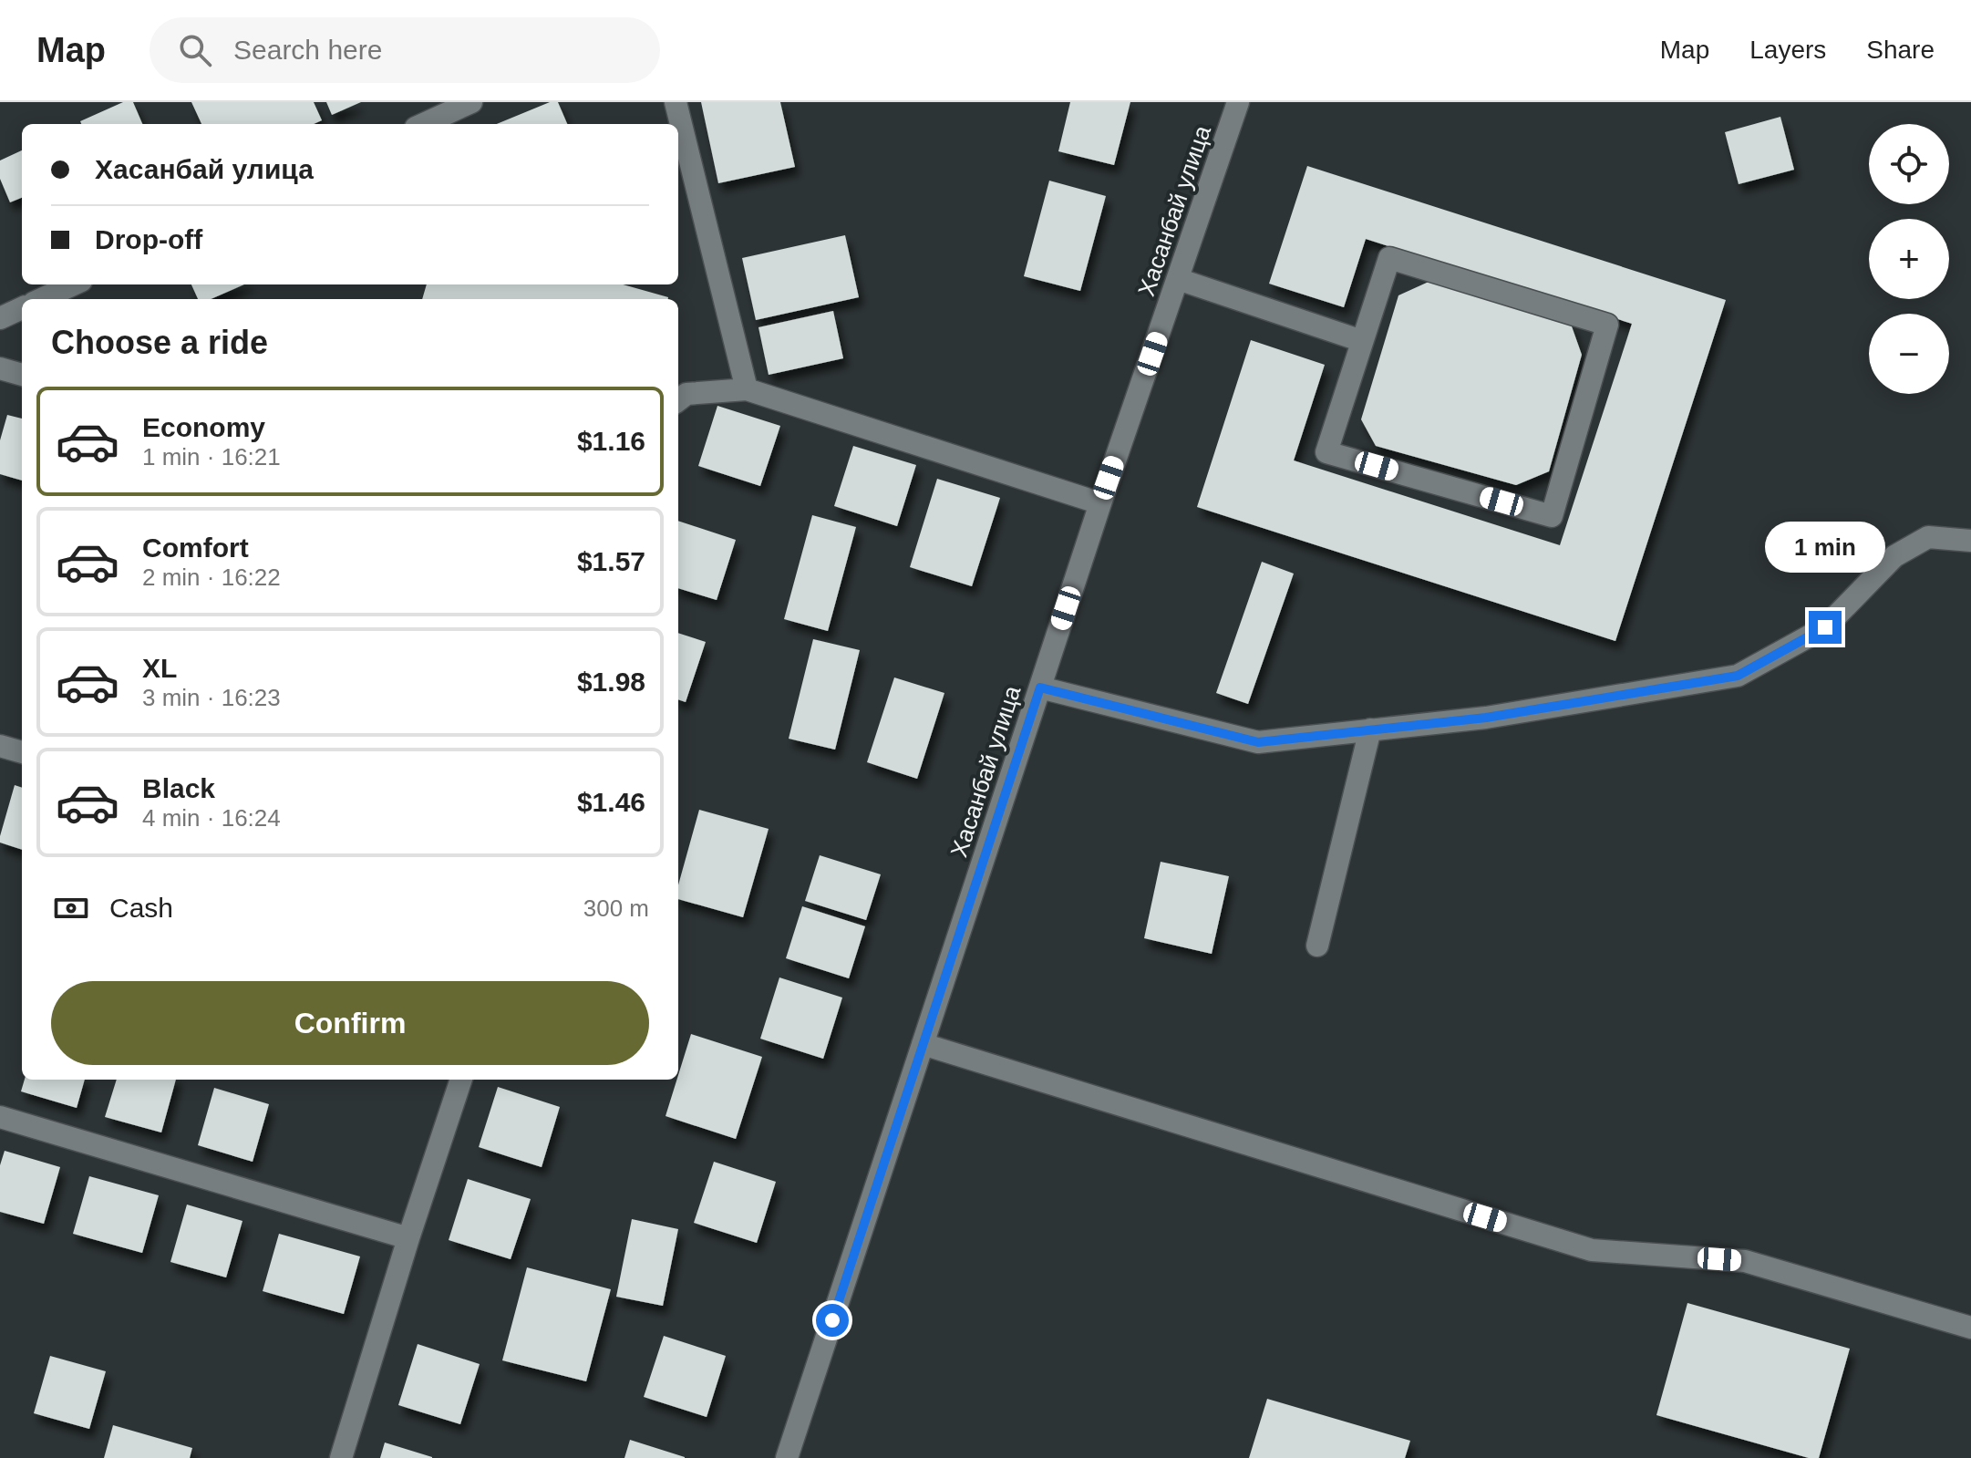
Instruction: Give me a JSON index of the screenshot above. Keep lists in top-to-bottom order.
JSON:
{
  "streets": {
    "street": ["Хасанбай улица"]
  },
  "page": {
    "header": "Map",
    "search": "Search here",
    "nav": ["Map", "Layers", "Share"],
    "map_buttons": ["+", "−"],
    "banner": ["Хасанбай улица", "Drop-off"],
    "heading": "Choose a ride",
    "list": [
      {
        "name": "Economy",
        "note": "1 min · 16:21",
        "value": "$1.16"
      },
      {
        "name": "Comfort",
        "note": "2 min · 16:22",
        "value": "$1.57"
      },
      {
        "name": "XL",
        "note": "3 min · 16:23",
        "value": "$1.98"
      },
      {
        "name": "Black",
        "note": "4 min · 16:24",
        "value": "$1.46"
      }
    ],
    "bubble": "1 min",
    "pay": ["Cash", "300 m"],
    "buttons": "Confirm"
  }
}
